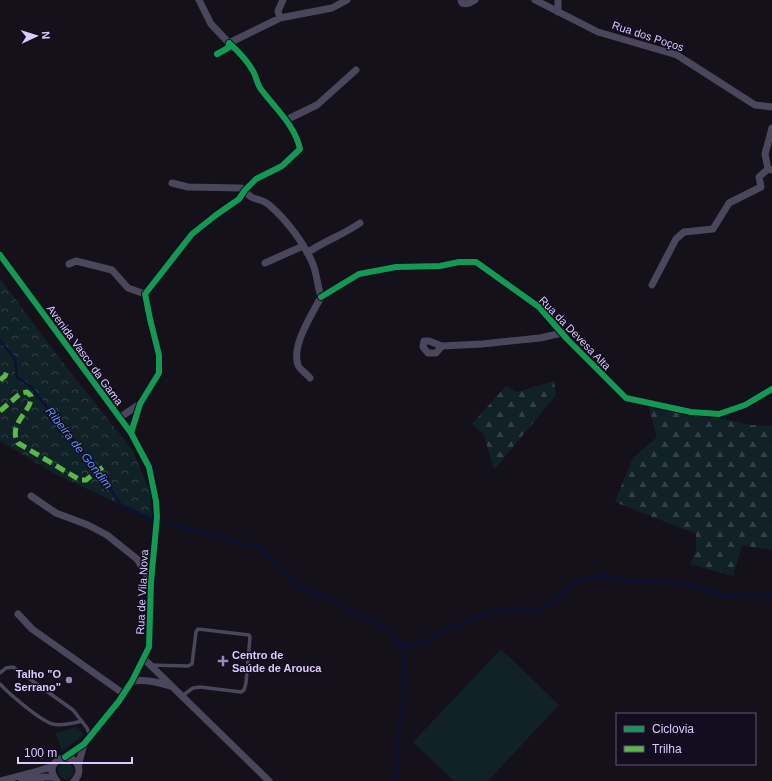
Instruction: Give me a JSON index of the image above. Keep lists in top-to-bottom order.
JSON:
{
  "streets": {
    "street": [
      "Rua dos Poços",
      "Rua da Devesa Alta",
      "Avenida Vasco da Gama",
      "Rua de Vila Nova"
    ]
  },
  "crossings": [
    ["Avenida Vasco da Gama", "Rua de Vila Nova"]
  ],
  "water": ["Ribeira de Gondim"],
  "places": {
    "health": ["Centro de Saúde de Arouca"],
    "other": ["Talho \"O Serrano\""]
  },
  "legend": ["Ciclovia", "Trilha"],
  "scale_bar": "100 m",
  "north": "right"
}
